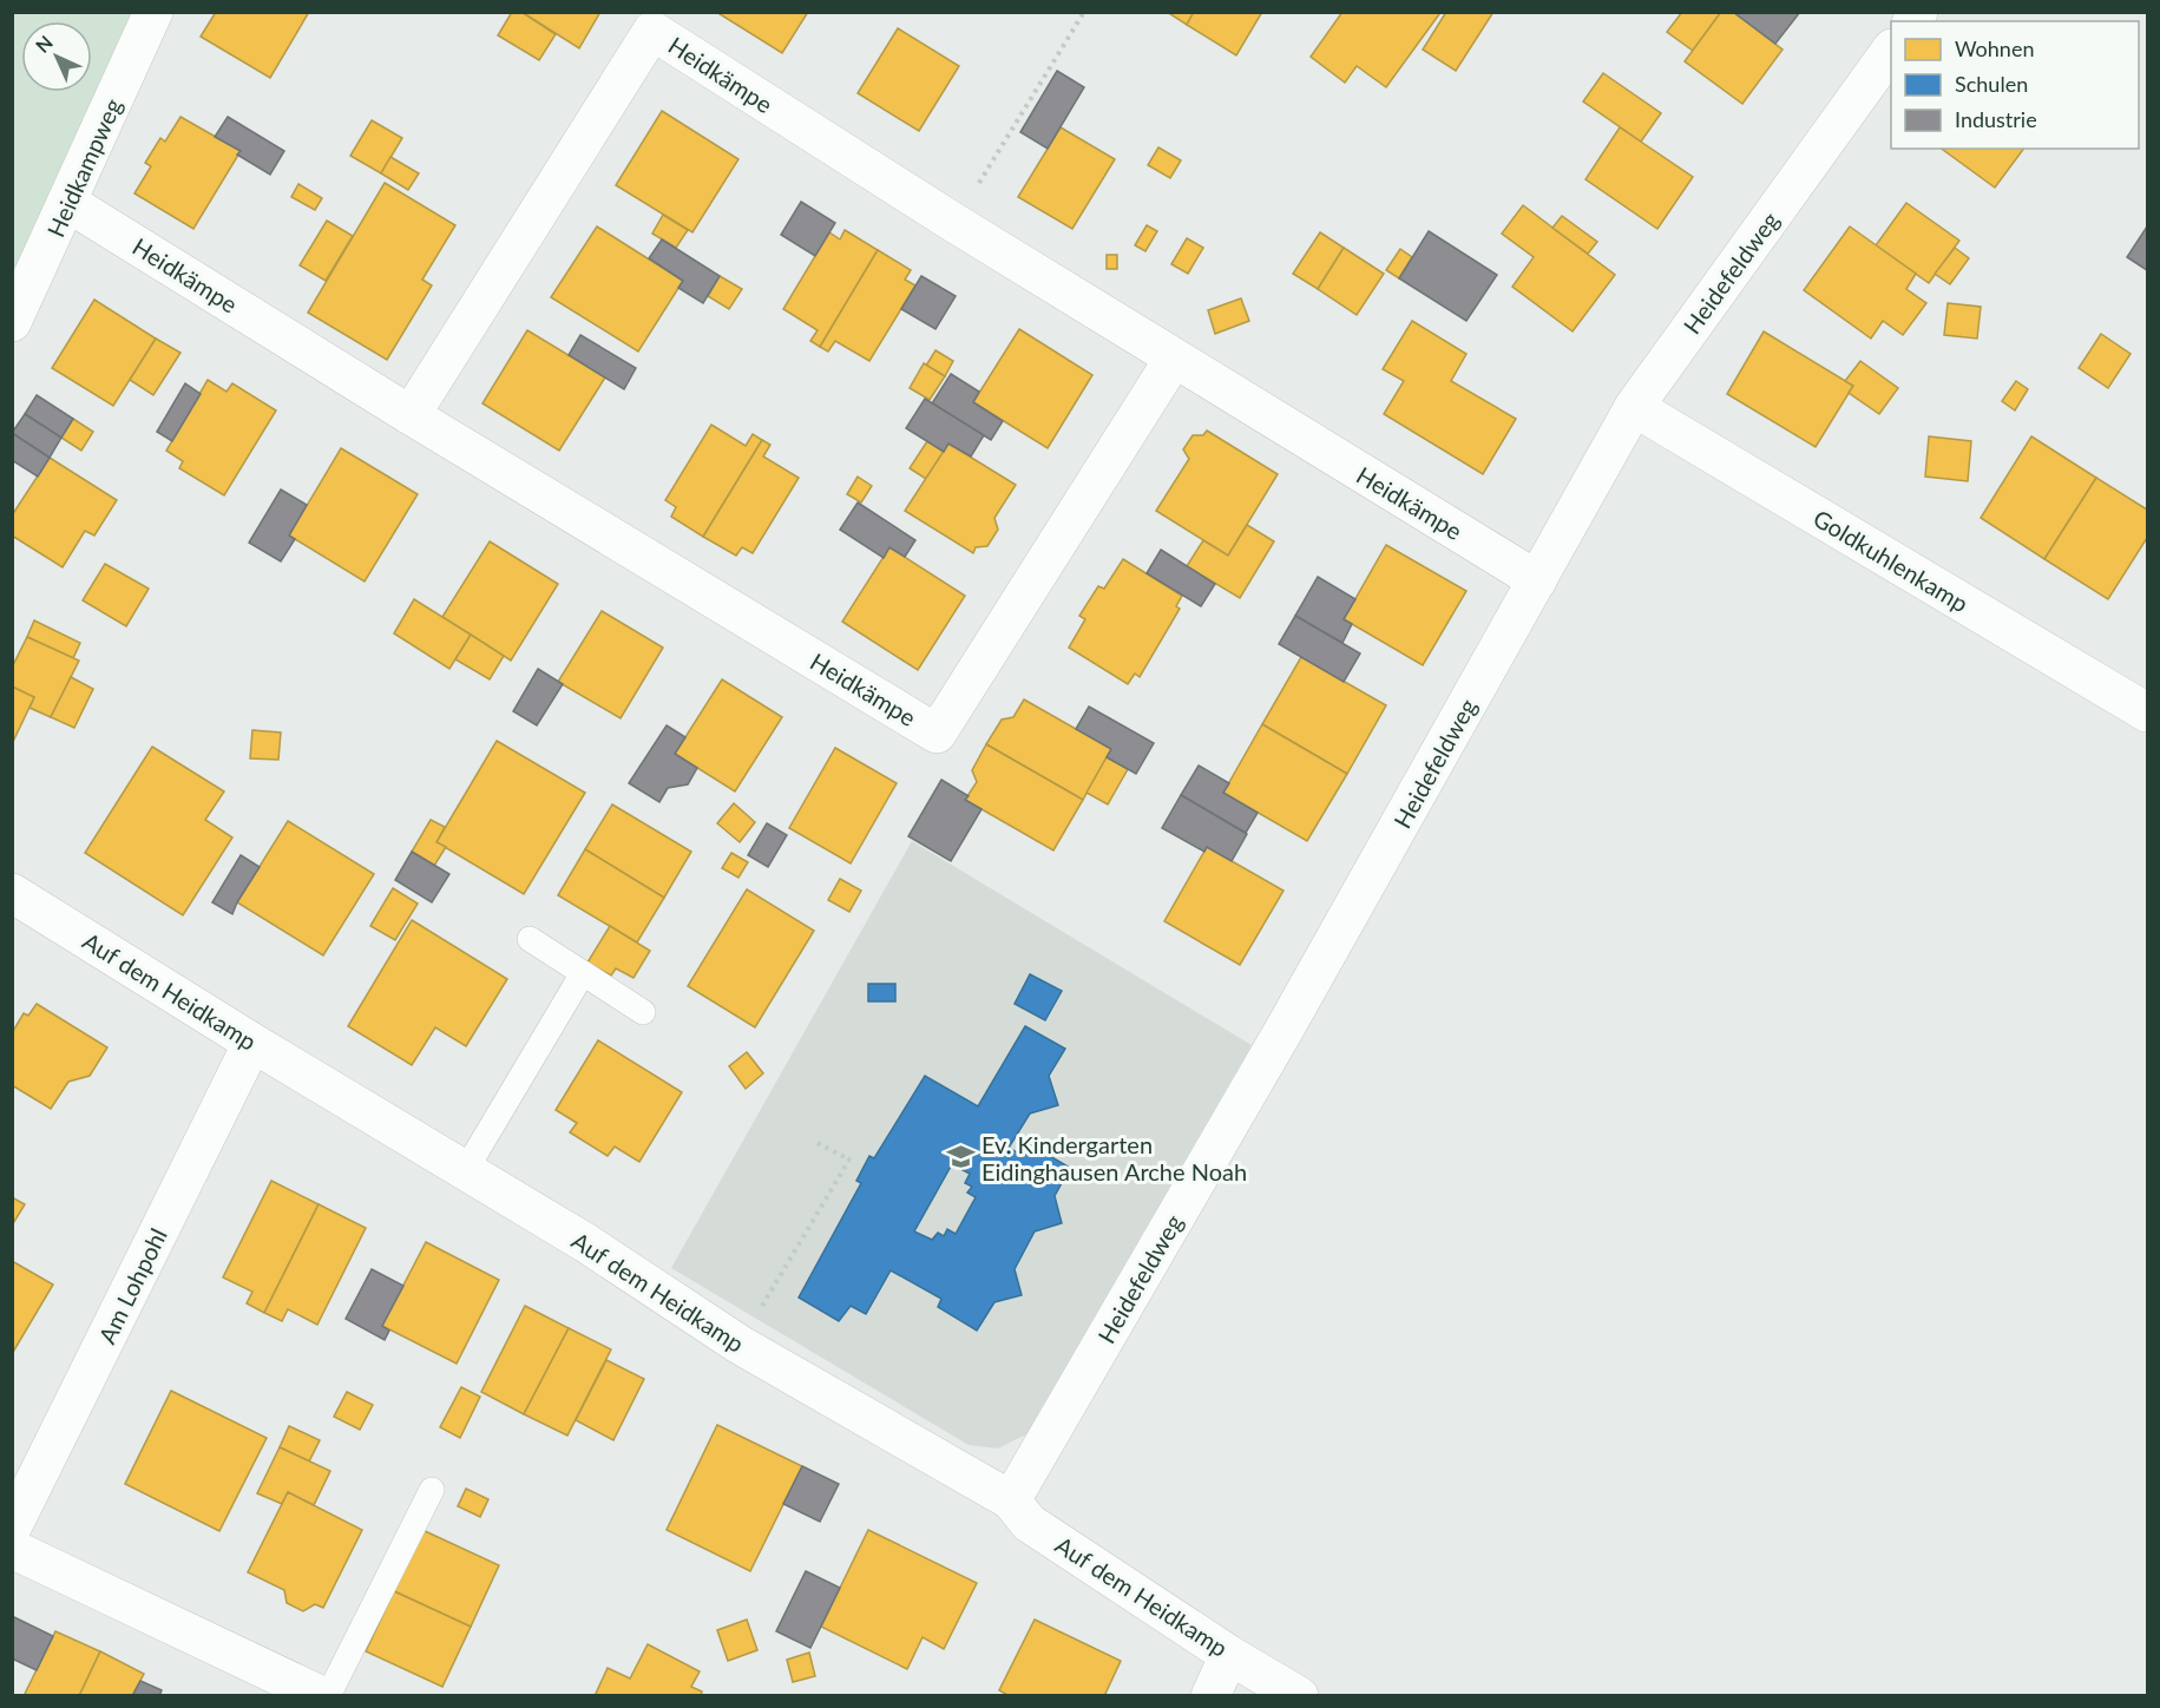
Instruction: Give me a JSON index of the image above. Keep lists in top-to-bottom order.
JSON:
{
  "streets": {
    "street": [
      "Heidkämpe",
      "Heidkampweg",
      "Heidefeldweg",
      "Goldkuhlenkamp",
      "Auf dem Heidkamp",
      "Am Lohpohl"
    ]
  },
  "crossings": [
    ["Heidkämpe", "Heidkampweg"],
    ["Heidkämpe", "Heidefeldweg"],
    ["Heidefeldweg", "Goldkuhlenkamp"],
    ["Heidefeldweg", "Auf dem Heidkamp"],
    ["Auf dem Heidkamp", "Am Lohpohl"]
  ],
  "places": {
    "school or university": ["Ev. Kindergarten Eidinghausen Arche Noah"]
  },
  "legend": ["Wohnen", "Schulen", "Industrie"],
  "north": "top left"
}
